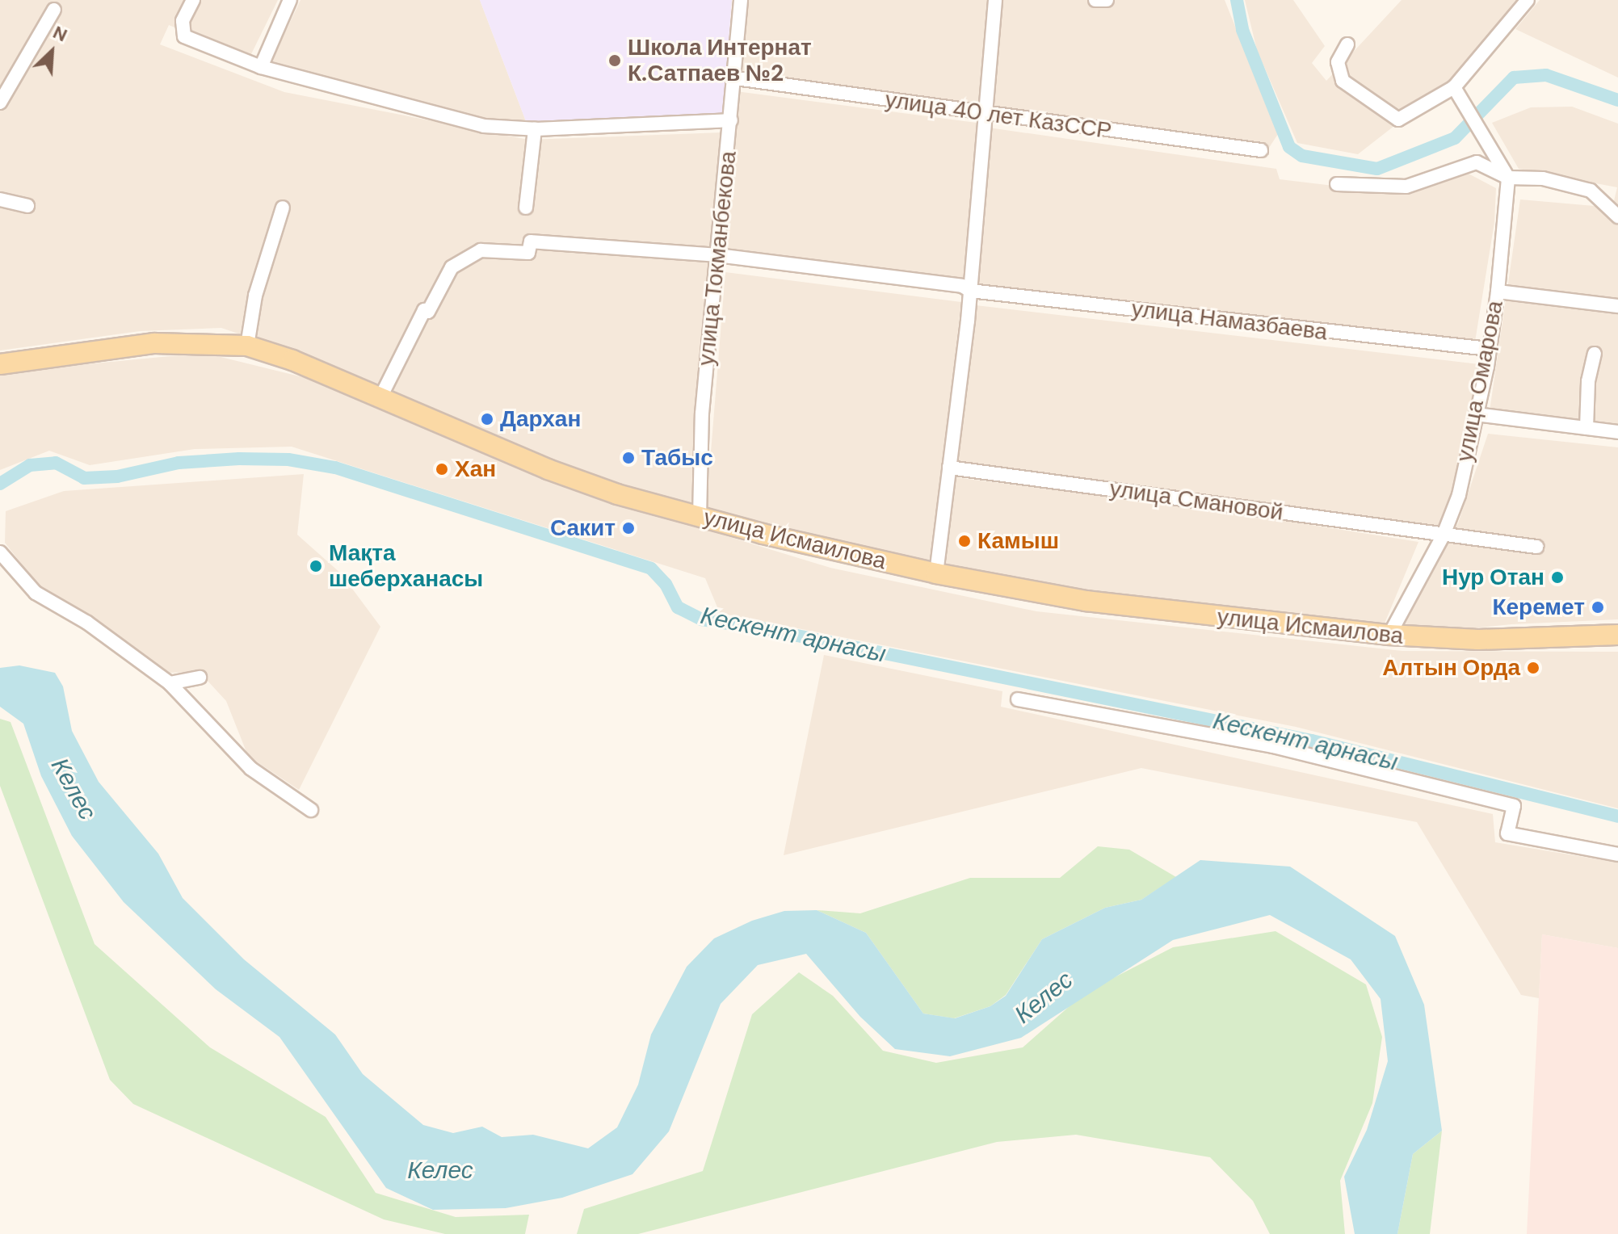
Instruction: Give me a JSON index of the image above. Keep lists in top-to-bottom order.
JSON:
{
  "streets": {
    "main road": ["улица Исмаилова"],
    "street": [
      "улица 40 лет КазССР",
      "улица Токманбекова",
      "улица Намазбаева",
      "улица Омарова",
      "улица Смановой"
    ]
  },
  "crossings": [
    ["улица 40 лет КазССР", "улица Токманбекова"],
    ["улица Токманбекова", "улица Намазбаева"],
    ["улица Токманбекова", "улица Исмаилова"],
    ["улица Намазбаева", "улица Омарова"],
    ["улица Намазбаева", "улица Исмаилова"],
    ["улица Омарова", "улица Смановой"],
    ["улица Омарова", "улица Исмаилова"]
  ],
  "water": ["Кескент арнасы", "Келес"],
  "places": [
    "Школа Интернат К.Сатпаев №2",
    "Дархан",
    "Табыс",
    "Хан",
    "Сакит",
    "Камыш",
    "Мақта шеберханасы",
    "Нур Отан",
    "Керемет",
    "Алтын Орда"
  ],
  "north": "top right"
}
